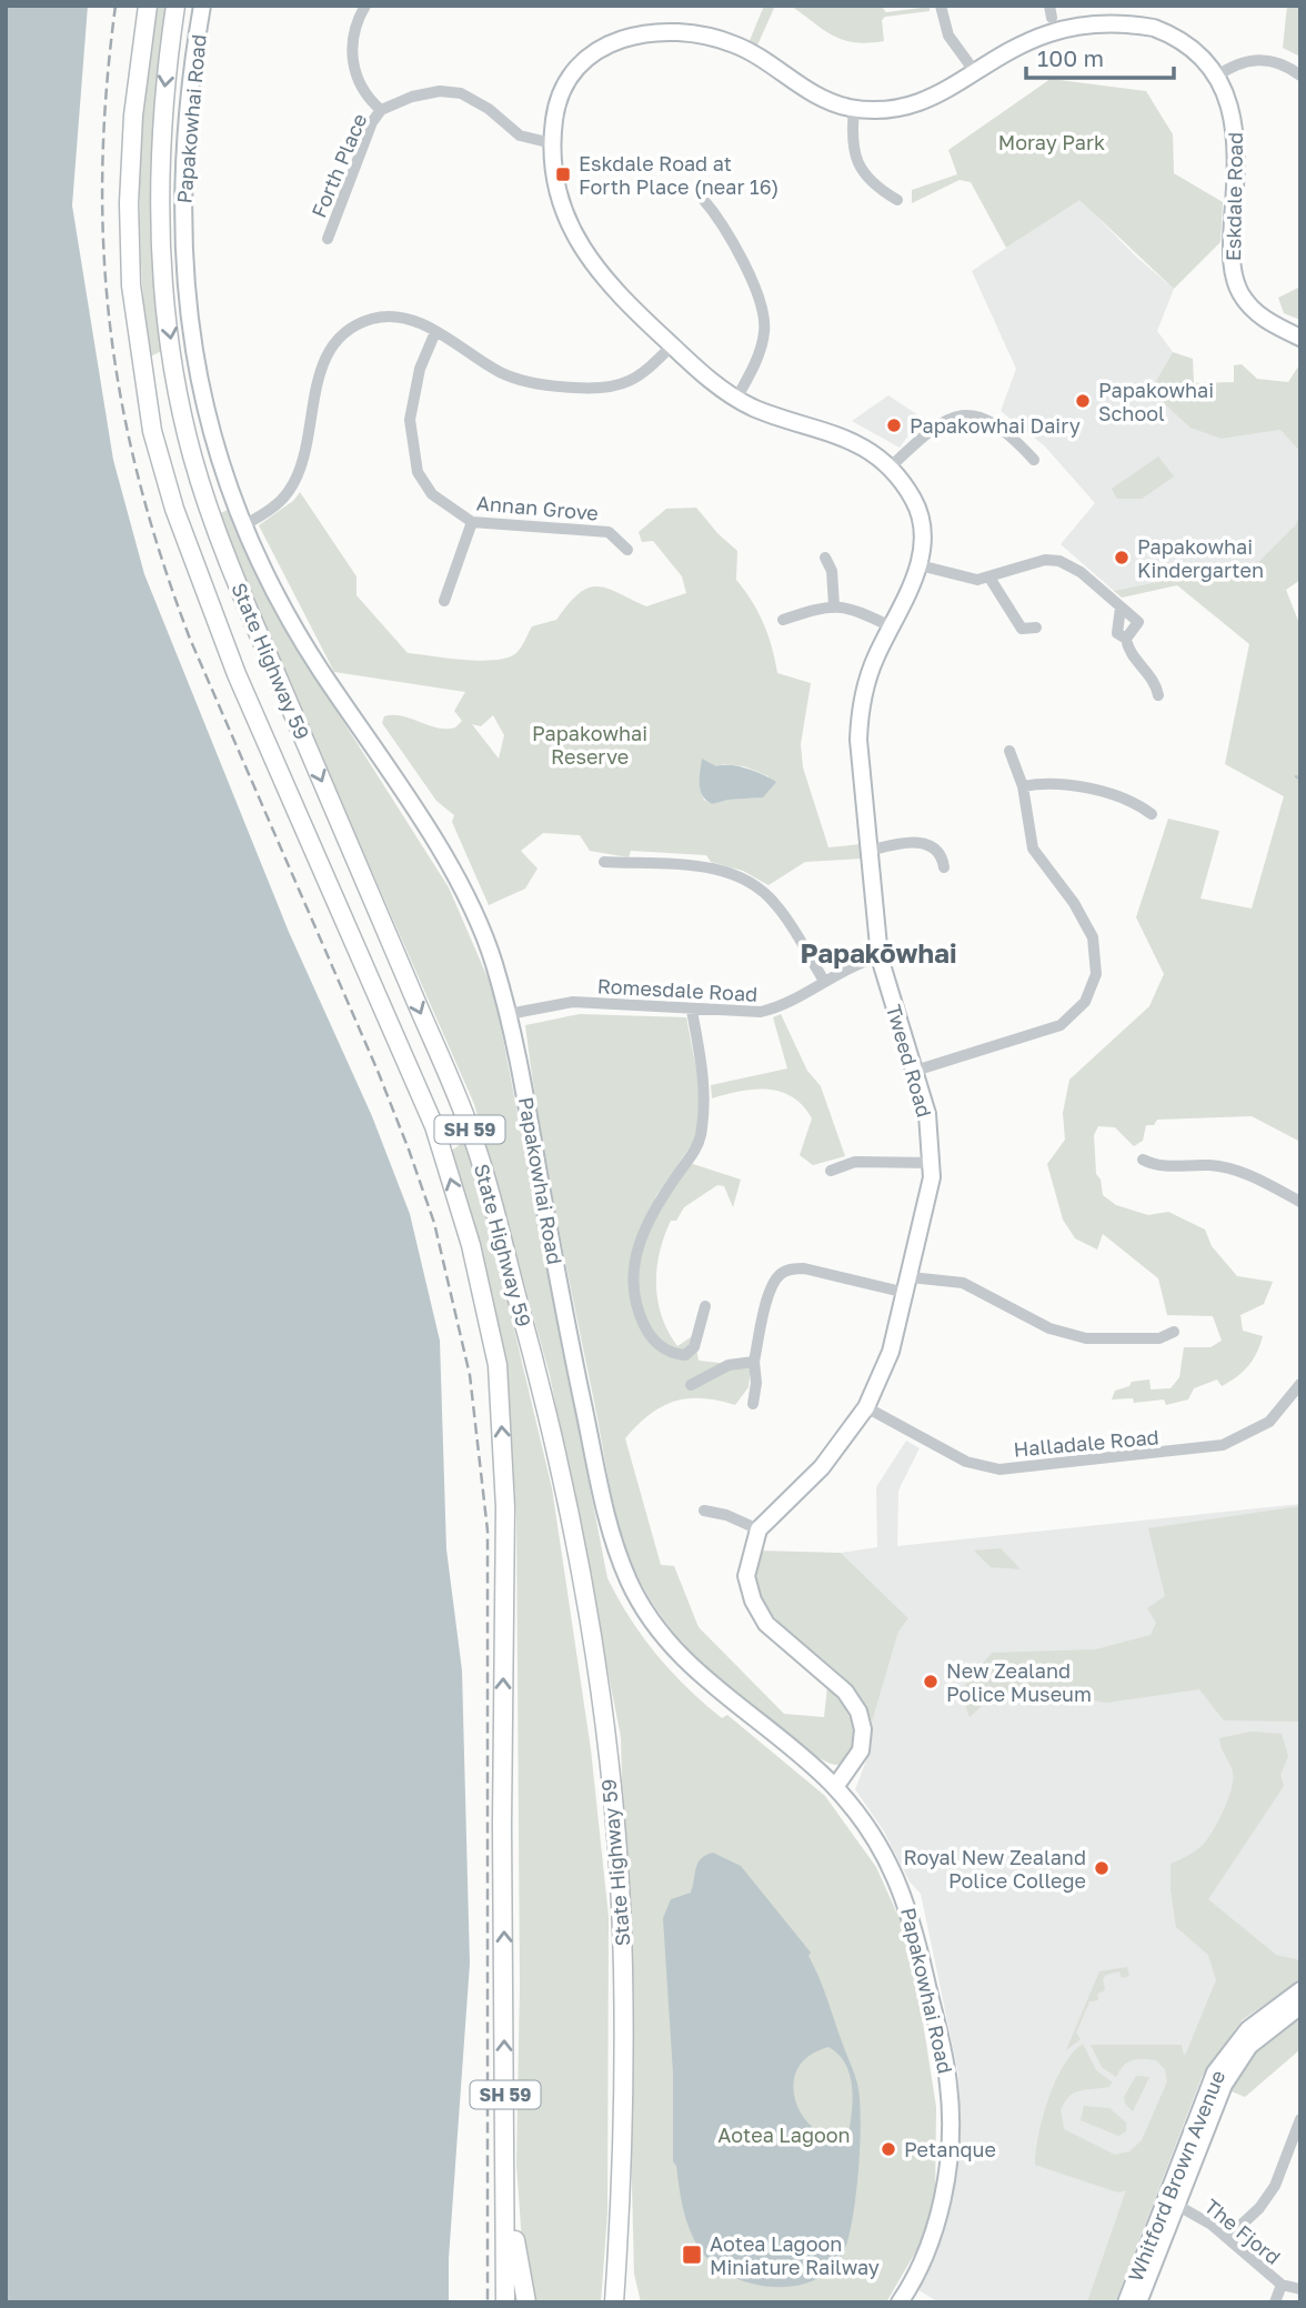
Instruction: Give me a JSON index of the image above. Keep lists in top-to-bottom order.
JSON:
{
  "streets": {
    "main road": ["State Highway 59", "SH 59"],
    "street": [
      "Papakowhai Road",
      "Forth Place",
      "Eskdale Road",
      "Annan Grove",
      "Romesdale Road",
      "Tweed Road",
      "Halladale Road",
      "Whitford Brown Avenue",
      "The Fjord"
    ]
  },
  "crossings": [
    ["Papakowhai Road", "Romesdale Road"],
    ["Forth Place", "Eskdale Road"],
    ["Eskdale Road", "Tweed Road"],
    ["Romesdale Road", "Tweed Road"],
    ["Tweed Road", "Halladale Road"],
    ["Whitford Brown Avenue", "The Fjord"]
  ],
  "districts": ["Papakōwhai"],
  "parks": ["Moray Park", "Papakowhai Reserve", "Aotea Lagoon"],
  "places": {
    "transit": ["Eskdale Road at Forth Place (near 16)", "Aotea Lagoon Miniature Railway"],
    "other": [
      "Papakowhai School",
      "Papakowhai Dairy",
      "Papakowhai Kindergarten",
      "New Zealand Police Museum",
      "Royal New Zealand Police College",
      "Petanque"
    ]
  },
  "scale_bar": "100 m"
}
